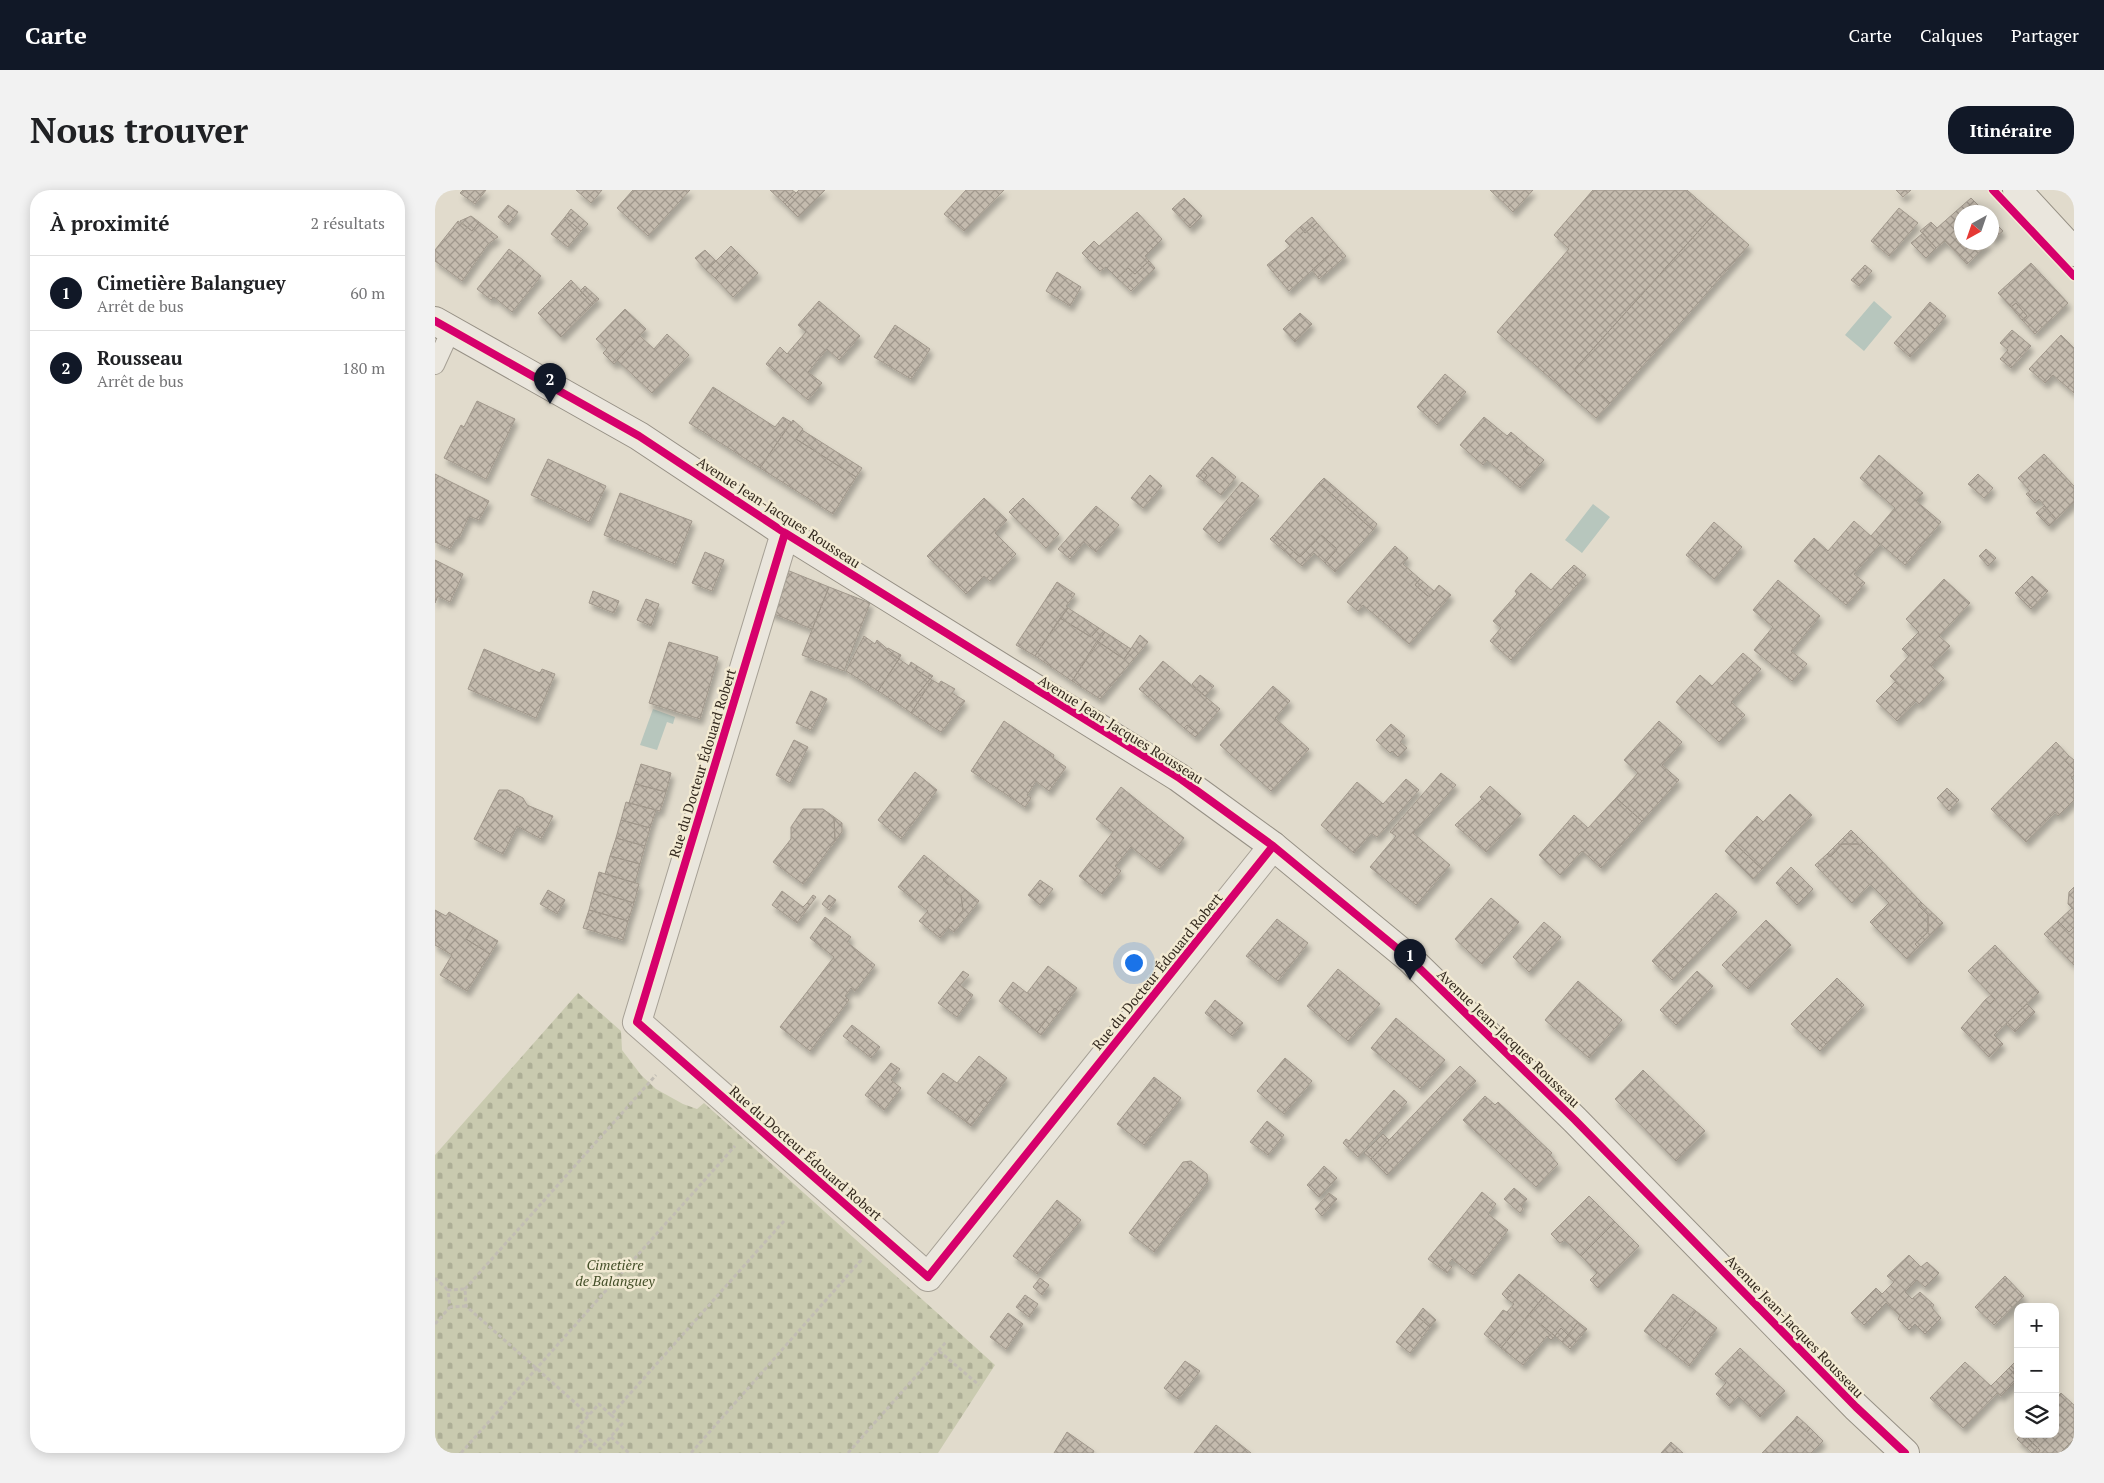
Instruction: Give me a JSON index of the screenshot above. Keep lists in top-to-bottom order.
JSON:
{
  "streets": {
    "street": ["Avenue Jean-Jacques Rousseau", "Rue du Docteur Édouard Robert"]
  },
  "crossings": [
    ["Avenue Jean-Jacques Rousseau", "Rue du Docteur Édouard Robert"]
  ],
  "parks": ["Cimetière de Balanguey"],
  "north": "bottom left",
  "page": {
    "header": "Carte",
    "nav": ["Carte", "Calques", "Partager"],
    "buttons": "Itinéraire",
    "title": "Nous trouver",
    "heading": ["À proximité", "2 résultats"],
    "list": [
      {
        "mark": "1",
        "name": "Cimetière Balanguey",
        "note": "Arrêt de bus",
        "value": "60 m"
      },
      {
        "mark": "2",
        "name": "Rousseau",
        "note": "Arrêt de bus",
        "value": "180 m"
      }
    ],
    "pins": ["2", "1"],
    "map_buttons": ["+", "−"]
  }
}
